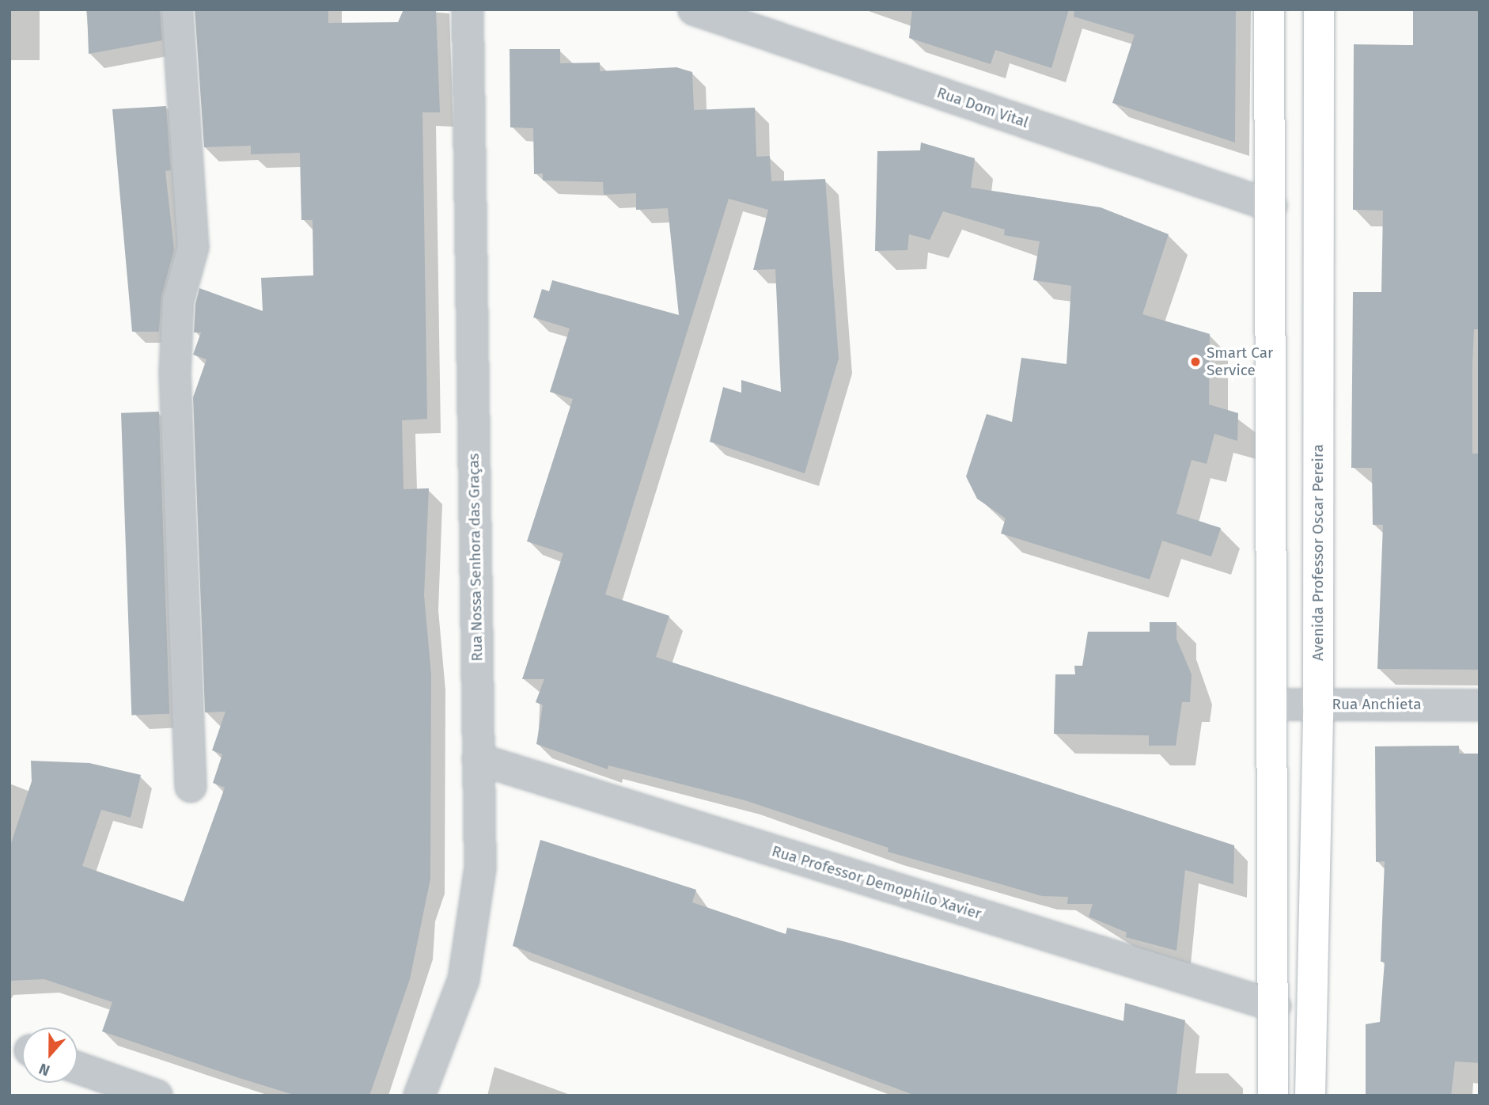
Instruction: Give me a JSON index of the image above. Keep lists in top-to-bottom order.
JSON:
{
  "streets": {
    "main road": ["Avenida Professor Oscar Pereira"],
    "street": [
      "Rua Dom Vital",
      "Rua Nossa Senhora das Graças",
      "Rua Anchieta",
      "Rua Professor Demophilo Xavier"
    ]
  },
  "crossings": [
    ["Avenida Professor Oscar Pereira", "Rua Anchieta"],
    ["Rua Nossa Senhora das Graças", "Rua Professor Demophilo Xavier"]
  ],
  "places": ["Smart Car Service"],
  "north": "bottom"
}
